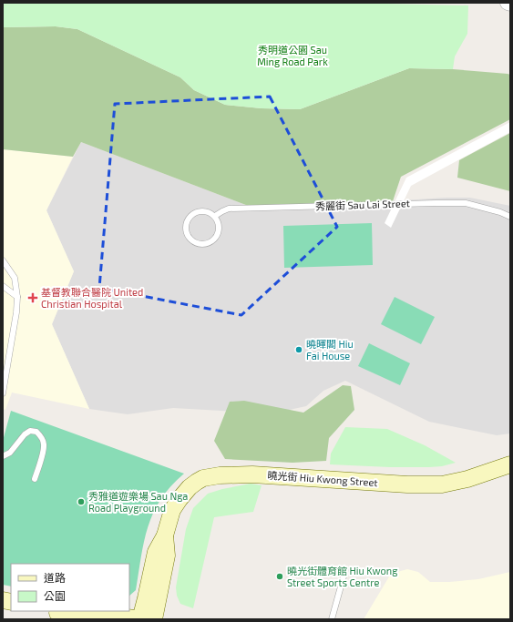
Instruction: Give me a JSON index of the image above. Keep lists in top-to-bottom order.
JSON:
{
  "streets": {
    "main road": ["曉光街 Hiu Kwong Street"],
    "lane": ["秀麗街 Sau Lai Street"]
  },
  "parks": ["秀明道公園 Sau Ming Road Park"],
  "places": {
    "health": ["基督教聯合醫院 United Christian Hospital"],
    "other": ["曉暉閣 Hiu Fai House", "秀雅道遊樂場 Sau Nga Road Playground", "曉光街體育館 Hiu Kwong Street Sports Centre"]
  },
  "legend": ["道路", "公園"]
}
